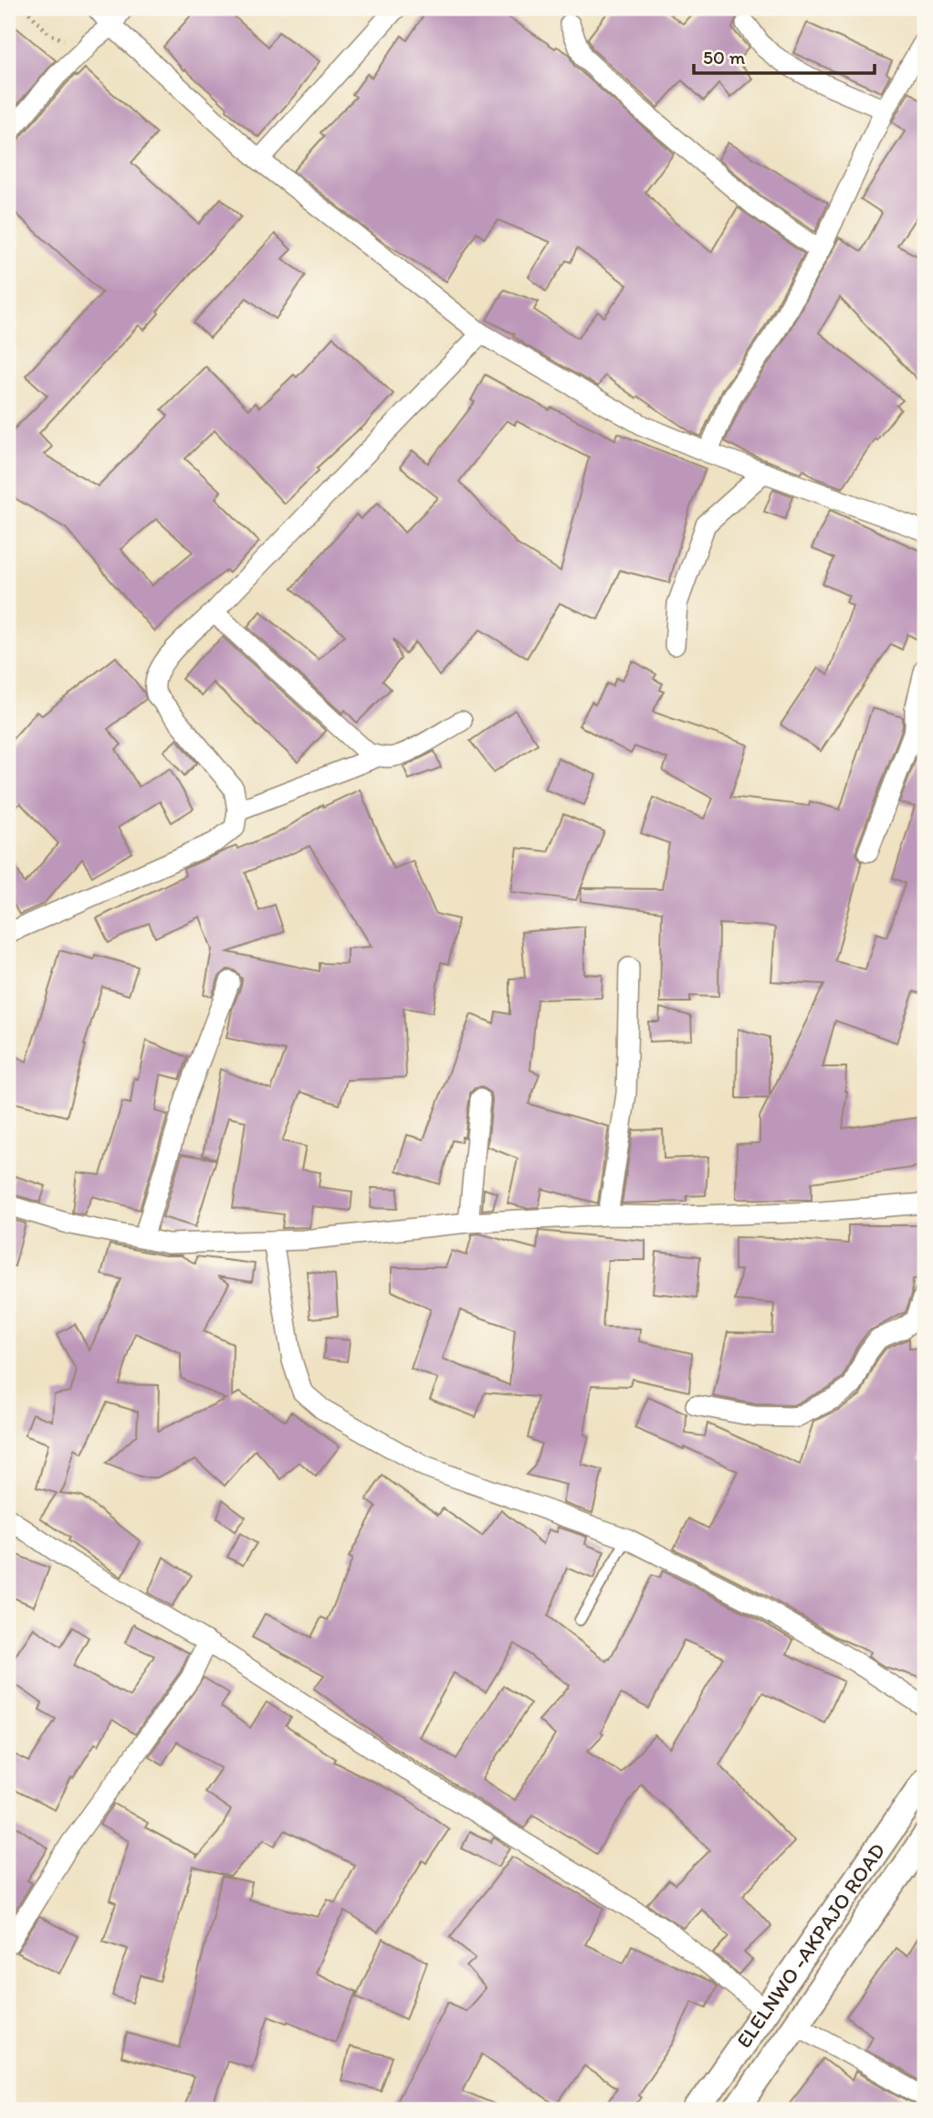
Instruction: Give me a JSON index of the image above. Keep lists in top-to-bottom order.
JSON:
{
  "streets": {
    "main road": ["ELELNWO -AKPAJO ROAD"]
  },
  "scale_bar": "50 m"
}
